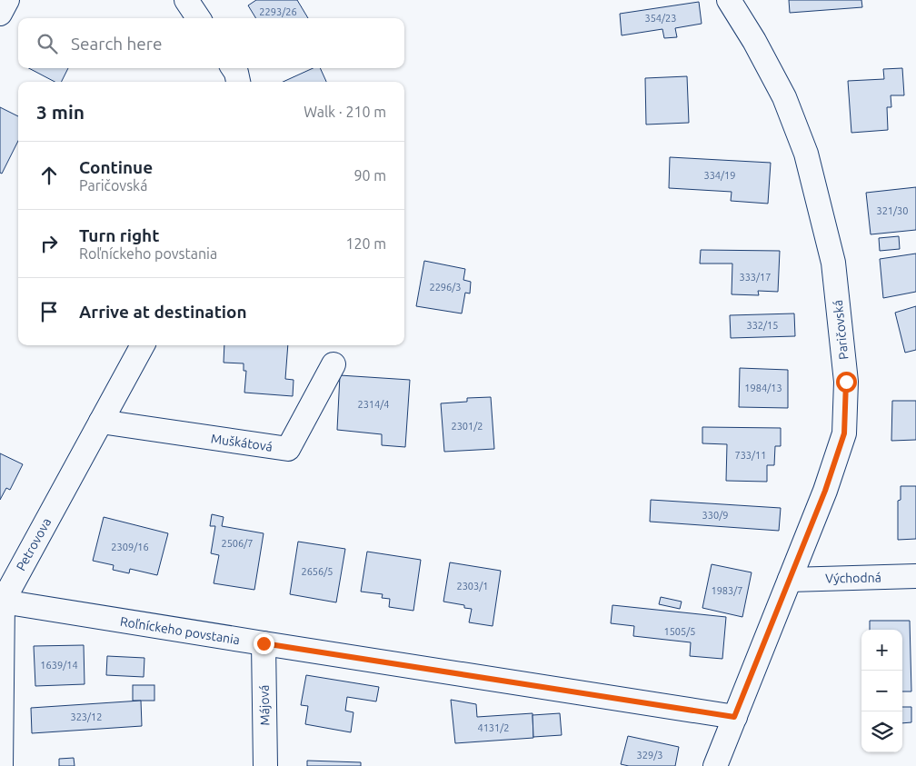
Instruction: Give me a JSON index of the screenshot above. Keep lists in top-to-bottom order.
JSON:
{
  "streets": {
    "street": [
      "Paričovská",
      "Muškátová",
      "Petrovova",
      "Východná",
      "Roľníckeho povstania",
      "Májová"
    ]
  },
  "crossings": [
    ["Paričovská", "Východná"],
    ["Paričovská", "Roľníckeho povstania"],
    ["Muškátová", "Petrovova"],
    ["Petrovova", "Roľníckeho povstania"],
    ["Roľníckeho povstania", "Májová"]
  ],
  "house_numbers": [
    "2293/26",
    "354/23",
    "334/19",
    "321/30",
    "333/17",
    "2296/3",
    "332/15",
    "1984/13",
    "2314/4",
    "2301/2",
    "733/11",
    "330/9",
    "2506/7",
    "2309/16",
    "2656/5",
    "2303/1",
    "1983/7",
    "1505/5",
    "1639/14",
    "323/12",
    "4131/2",
    "329/3"
  ],
  "page": {
    "search": "Search here",
    "heading": ["3 min", "Walk · 210 m"],
    "list": [
      ["Continue", "Paričovská", "90 m"],
      ["Turn right", "Roľníckeho povstania", "120 m"],
      "Arrive at destination"
    ],
    "map_buttons": ["+", "−"]
  }
}
